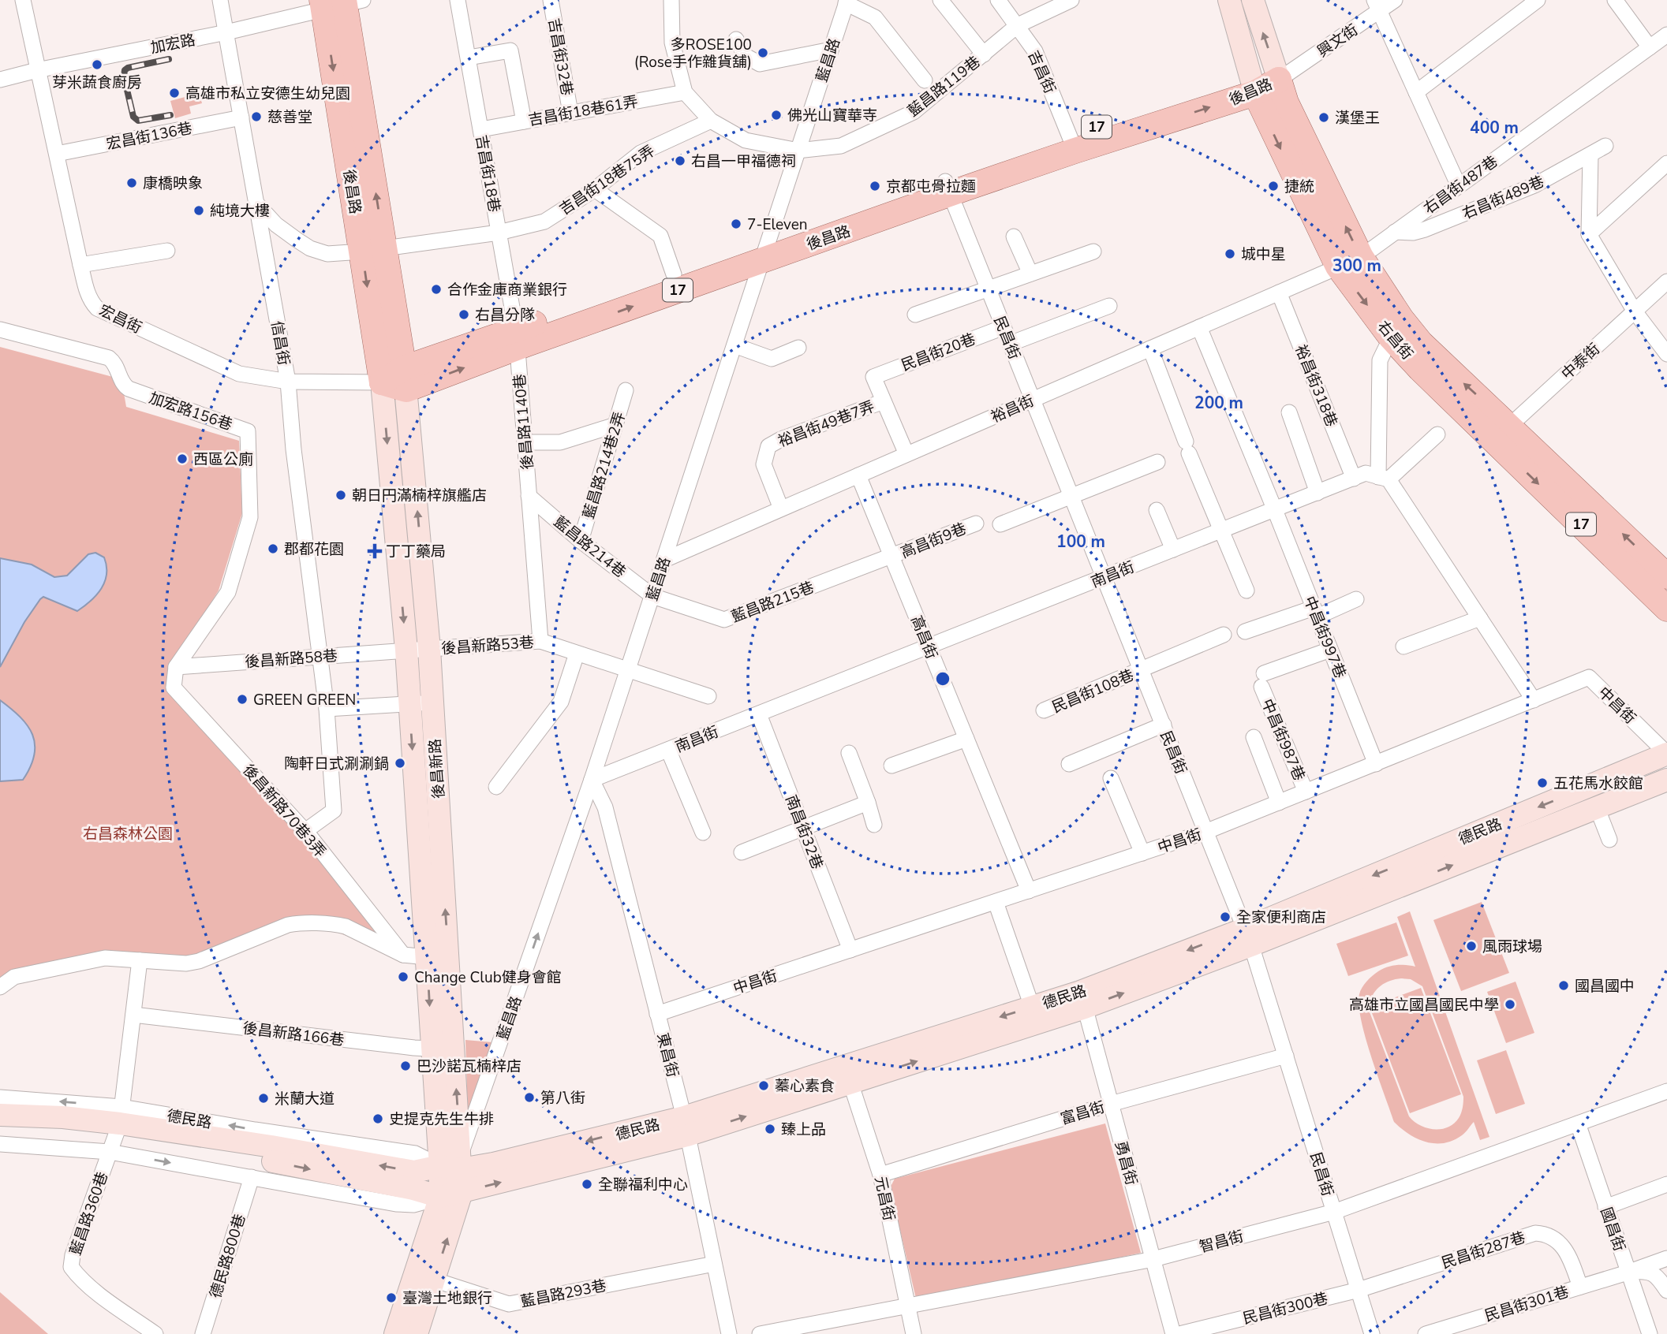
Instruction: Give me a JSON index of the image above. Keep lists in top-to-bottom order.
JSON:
{
  "streets": {
    "main road": ["後昌路", "17", "右昌街"],
    "street": [
      "興文街",
      "加宏路",
      "吉昌街32巷",
      "藍昌路",
      "吉昌街",
      "藍昌路119巷",
      "吉昌街18巷61弄",
      "宏昌街136巷",
      "吉昌街18巷",
      "吉昌街18巷75弄",
      "右昌街487巷",
      "右昌街489巷",
      "宏昌街",
      "民昌街",
      "信昌街",
      "民昌街20巷",
      "中泰街",
      "裕昌街318巷",
      "裕昌街",
      "加宏路156巷",
      "後昌路1140巷",
      "裕昌街49巷7弄",
      "藍昌路214巷2弄",
      "高昌街9巷",
      "藍昌路214巷",
      "南昌街",
      "藍昌路215巷",
      "高昌街",
      "中昌街997巷",
      "後昌新路53巷",
      "後昌新路58巷",
      "民昌街108巷",
      "中昌街",
      "中昌街987巷",
      "後昌新路",
      "後昌新路70巷3弄",
      "德民路",
      "南昌街32巷",
      "後昌新路166巷",
      "東昌街",
      "富昌街",
      "勇昌街",
      "元昌街",
      "藍昌路360巷",
      "國昌街",
      "智昌街",
      "民昌街287巷",
      "德民路800巷",
      "藍昌路293巷",
      "民昌街301巷",
      "民昌街300巷"
    ]
  },
  "crossings": [
    ["興文街", "後昌路"],
    ["興文街", "右昌街"],
    ["加宏路", "後昌路"],
    ["加宏路", "宏昌街"],
    ["加宏路", "信昌街"],
    ["吉昌街32巷", "吉昌街18巷61弄"],
    ["藍昌路", "藍昌路119巷"],
    ["藍昌路", "後昌路"],
    ["藍昌路", "裕昌街"],
    ["藍昌路", "藍昌路214巷"],
    ["藍昌路", "南昌街"],
    ["藍昌路", "藍昌路215巷"],
    ["藍昌路", "後昌新路"],
    ["藍昌路", "德民路"],
    ["藍昌路", "東昌街"],
    ["藍昌路", "藍昌路293巷"],
    ["吉昌街", "藍昌路119巷"],
    ["吉昌街", "後昌路"],
    ["藍昌路119巷", "吉昌街18巷61弄"],
    ["藍昌路119巷", "吉昌街18巷75弄"],
    ["後昌路", "吉昌街18巷"],
    ["後昌路", "吉昌街18巷75弄"],
    ["後昌路", "宏昌街"],
    ["後昌路", "民昌街"],
    ["後昌路", "右昌街"],
    ["後昌路", "後昌路1140巷"],
    ["後昌路", "後昌新路"],
    ["吉昌街18巷61弄", "吉昌街18巷"],
    ["宏昌街136巷", "宏昌街"],
    ["宏昌街136巷", "信昌街"],
    ["吉昌街18巷", "吉昌街18巷75弄"],
    ["吉昌街18巷", "後昌路1140巷"],
    ["吉昌街18巷75弄", "信昌街"],
    ["右昌街487巷", "右昌街489巷"],
    ["右昌街487巷", "右昌街"],
    ["右昌街487巷", "裕昌街"],
    ["宏昌街", "信昌街"],
    ["宏昌街", "後昌新路"],
    ["民昌街", "民昌街20巷"],
    ["民昌街", "裕昌街"],
    ["民昌街", "南昌街"],
    ["民昌街", "民昌街108巷"],
    ["民昌街", "中昌街"],
    ["民昌街", "德民路"],
    ["民昌街", "富昌街"],
    ["民昌街", "智昌街"],
    ["民昌街", "民昌街287巷"],
    ["民昌街", "民昌街300巷"],
    ["右昌街", "中泰街"],
    ["右昌街", "裕昌街"],
    ["信昌街", "後昌新路58巷"],
    ["信昌街", "後昌新路70巷3弄"],
    ["民昌街20巷", "裕昌街49巷7弄"],
    ["裕昌街318巷", "裕昌街"],
    ["裕昌街318巷", "南昌街"],
    ["裕昌街", "裕昌街49巷7弄"],
    ["裕昌街", "高昌街"],
    ["裕昌街", "中昌街997巷"],
    ["加宏路156巷", "後昌新路58巷"],
    ["加宏路156巷", "後昌新路70巷3弄"],
    ["後昌路1140巷", "藍昌路214巷"],
    ["後昌路1140巷", "後昌新路53巷"],
    ["藍昌路214巷2弄", "藍昌路214巷"],
    ["高昌街9巷", "藍昌路215巷"],
    ["高昌街9巷", "高昌街"],
    ["藍昌路214巷", "藍昌路215巷"],
    ["南昌街", "高昌街"],
    ["南昌街", "中昌街997巷"],
    ["南昌街", "南昌街32巷"],
    ["南昌街", "東昌街"],
    ["藍昌路215巷", "高昌街"],
    ["高昌街", "中昌街"],
    ["中昌街997巷", "中昌街"],
    ["中昌街997巷", "中昌街987巷"],
    ["後昌新路53巷", "後昌新路58巷"],
    ["後昌新路53巷", "後昌新路"],
    ["後昌新路58巷", "後昌新路"],
    ["後昌新路58巷", "後昌新路70巷3弄"],
    ["中昌街", "中昌街987巷"],
    ["中昌街", "德民路"],
    ["中昌街", "南昌街32巷"],
    ["中昌街", "東昌街"],
    ["後昌新路", "德民路"],
    ["後昌新路", "後昌新路166巷"],
    ["德民路", "東昌街"],
    ["德民路", "勇昌街"],
    ["德民路", "元昌街"],
    ["德民路", "藍昌路360巷"],
    ["德民路", "德民路800巷"],
    ["東昌街", "藍昌路293巷"],
    ["富昌街", "勇昌街"],
    ["富昌街", "元昌街"],
    ["勇昌街", "智昌街"],
    ["元昌街", "智昌街"],
    ["國昌街", "智昌街"],
    ["國昌街", "民昌街301巷"],
    ["民昌街287巷", "民昌街301巷"],
    ["民昌街287巷", "民昌街300巷"]
  ],
  "parks": ["右昌森林公園"],
  "places": {
    "other": [
      "多ROSE100 (Rose手作雜貨舖)",
      "芽米蔬食廚房",
      "高雄市私立安德生幼兒園",
      "佛光山寶華寺",
      "慈善堂",
      "漢堡王",
      "右昌一甲福德祠",
      "康橋映象",
      "京都屯骨拉麵",
      "捷統",
      "純境大樓",
      "7-Eleven",
      "城中星",
      "合作金庫商業銀行",
      "右昌分隊",
      "西區公廁",
      "朝日円滿楠梓旗艦店",
      "郡都花園",
      "GREEN GREEN",
      "陶軒日式涮涮鍋",
      "五花馬水餃館",
      "全家便利商店",
      "風雨球場",
      "Change Club健身會館",
      "國昌國中",
      "高雄市立國昌國民中學",
      "巴沙諾瓦楠梓店",
      "蓁心素食",
      "第八街",
      "米蘭大道",
      "史提克先生牛排",
      "臻上品",
      "全聯福利中心",
      "臺灣土地銀行"
    ],
    "health": ["丁丁藥局"]
  },
  "rings": [
    "400 m",
    "300 m",
    "200 m",
    "100 m"
  ]
}
